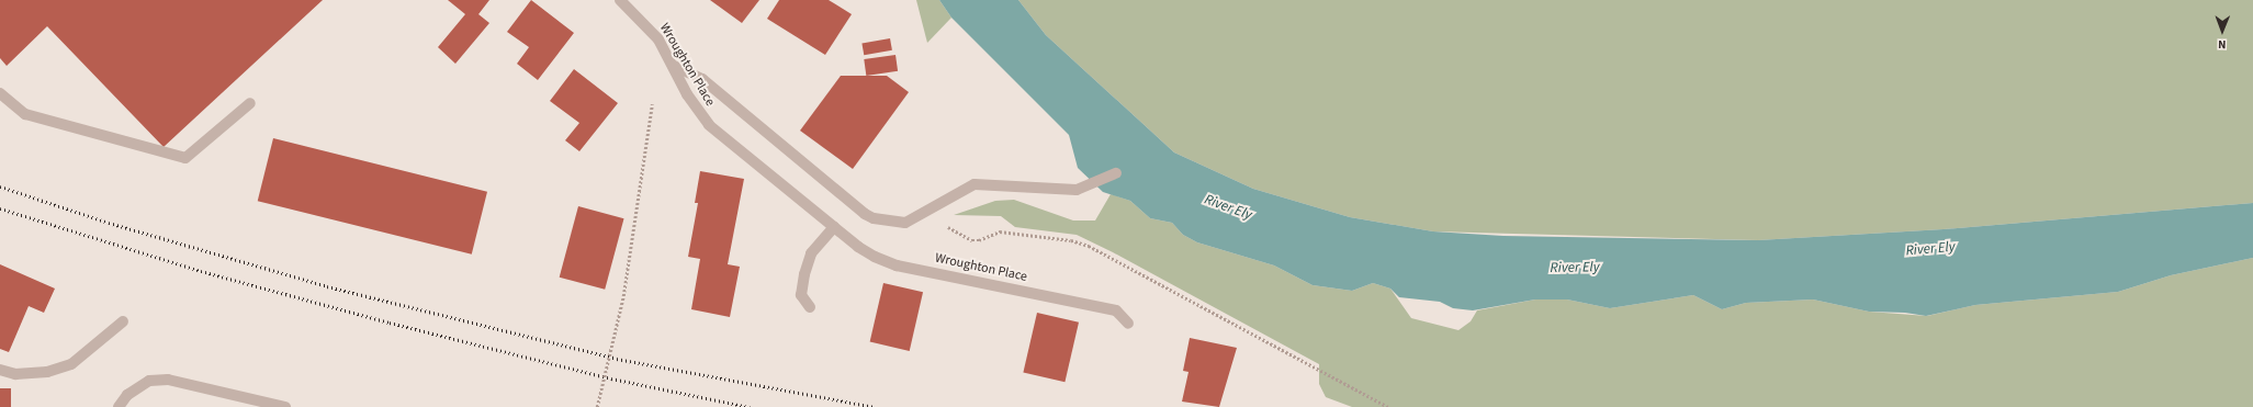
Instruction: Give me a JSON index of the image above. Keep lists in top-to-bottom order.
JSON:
{
  "streets": {
    "street": ["Wroughton Place"]
  },
  "water": ["River Ely"],
  "north": "bottom"
}
